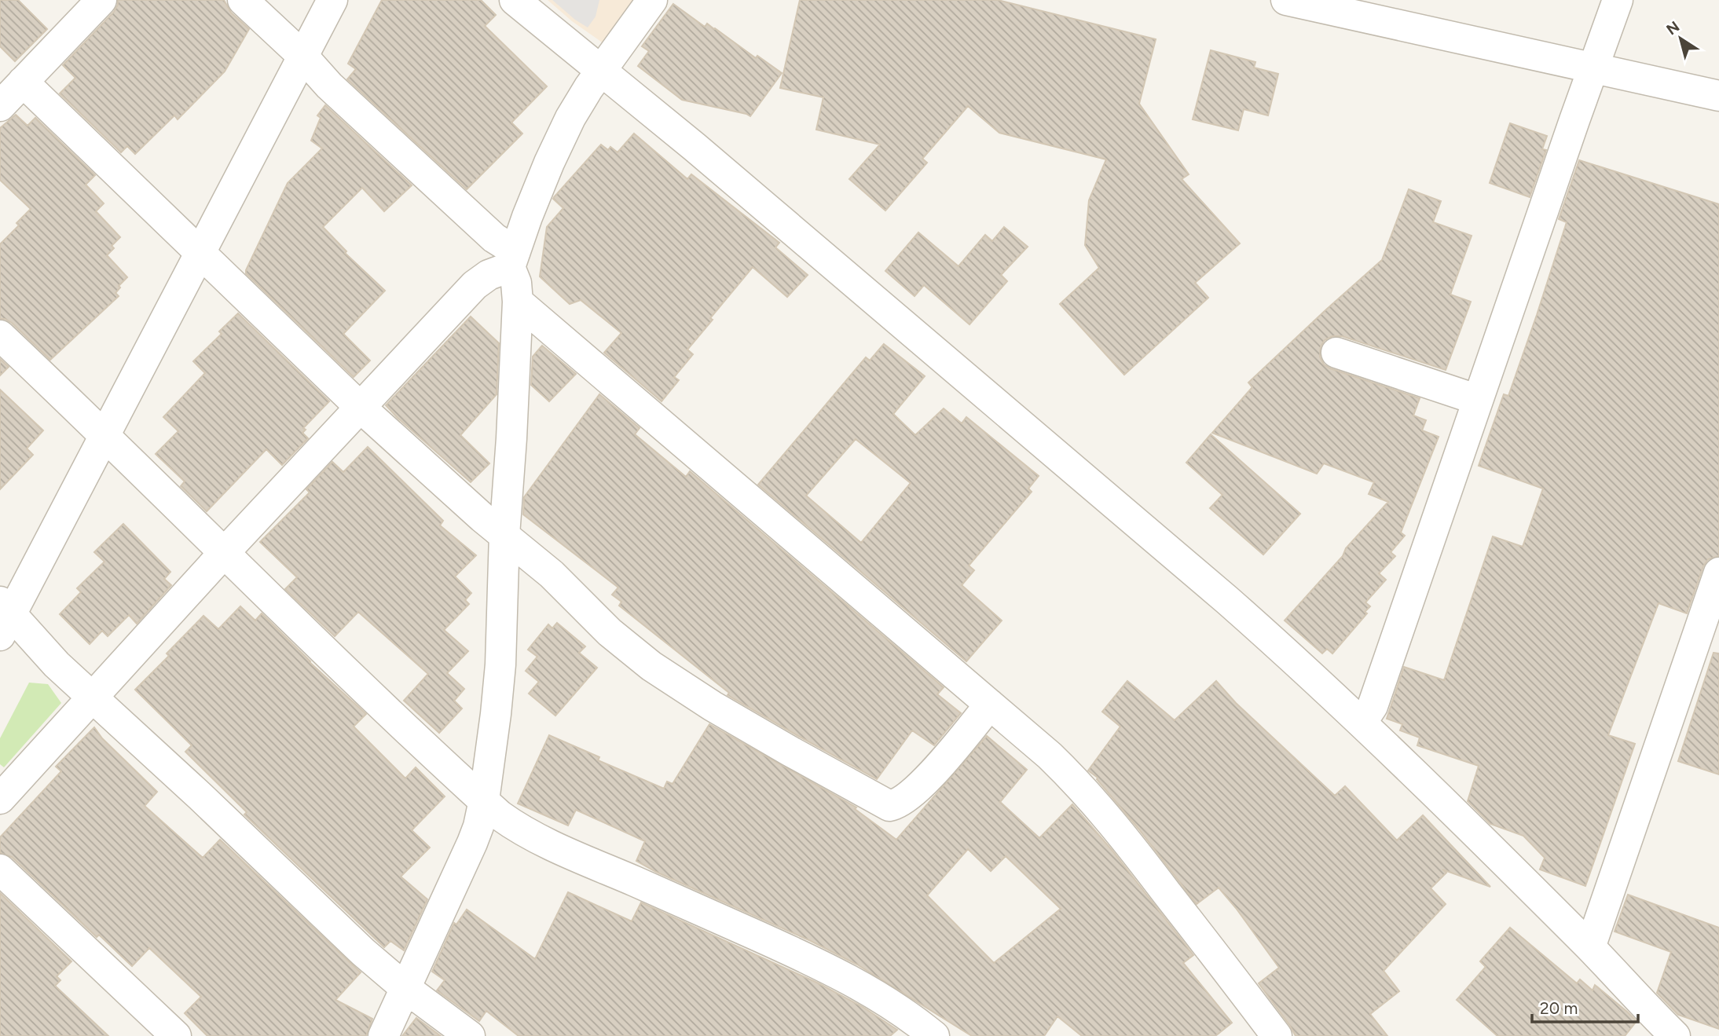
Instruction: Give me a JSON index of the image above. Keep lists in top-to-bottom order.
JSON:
{
  "scale_bar": "20 m",
  "north": "top left"
}
